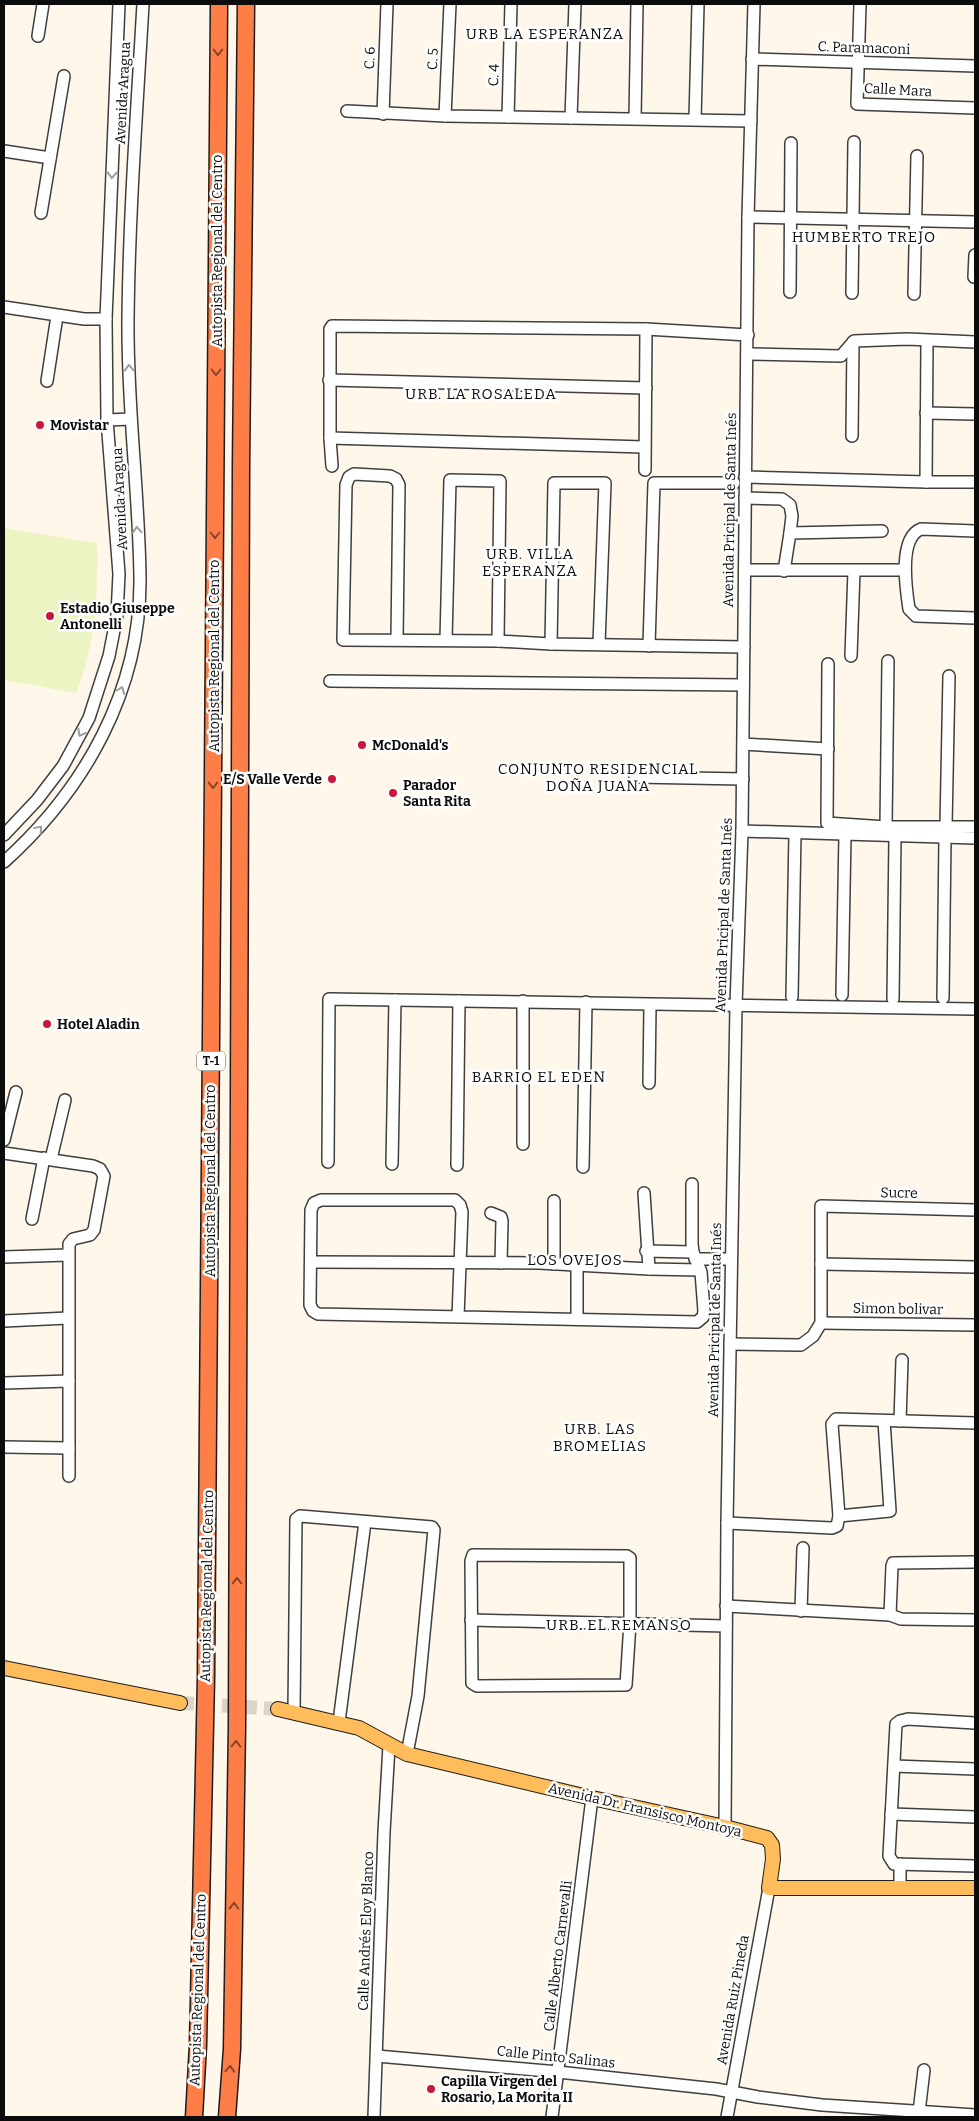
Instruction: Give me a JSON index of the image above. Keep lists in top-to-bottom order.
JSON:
{
  "streets": {
    "highway": ["Autopista Regional del Centro", "T-1"],
    "main road": ["Avenida Dr. Fransisco Montoya"],
    "street": [
      "C. Paramaconi",
      "C. 6",
      "C. 5",
      "C. 4",
      "Calle Mara",
      "Avenida Aragua",
      "Avenida Pricipal de Santa Inés",
      "Sucre",
      "Simon bolivar",
      "Calle Andrés Eloy Blanco",
      "Calle Alberto Carnevalli",
      "Avenida Ruiz Pineda",
      "Calle Pinto Salinas"
    ]
  },
  "crossings": [
    ["C. Paramaconi", "Calle Mara"],
    ["C. Paramaconi", "Avenida Pricipal de Santa Inés"],
    ["Avenida Pricipal de Santa Inés", "Avenida Dr. Fransisco Montoya"],
    ["Avenida Dr. Fransisco Montoya", "Calle Andrés Eloy Blanco"],
    ["Avenida Dr. Fransisco Montoya", "Calle Alberto Carnevalli"],
    ["Avenida Dr. Fransisco Montoya", "Avenida Ruiz Pineda"],
    ["Calle Andrés Eloy Blanco", "Calle Pinto Salinas"],
    ["Calle Alberto Carnevalli", "Calle Pinto Salinas"],
    ["Avenida Ruiz Pineda", "Calle Pinto Salinas"]
  ],
  "districts": [
    "URB LA ESPERANZA",
    "HUMBERTO TREJO",
    "URB. LA ROSALEDA",
    "URB. VILLA ESPERANZA",
    "CONJUNTO RESIDENCIAL DOÑA JUANA",
    "BARRIO EL EDEN",
    "LOS OVEJOS",
    "URB. LAS BROMELIAS",
    "URB. EL REMANSO"
  ],
  "places": [
    "Movistar",
    "Estadio Giuseppe Antonelli",
    "McDonald's",
    "E/S Valle Verde",
    "Parador Santa Rita",
    "Hotel Aladin",
    "Capilla Virgen del Rosario, La Morita II"
  ]
}
